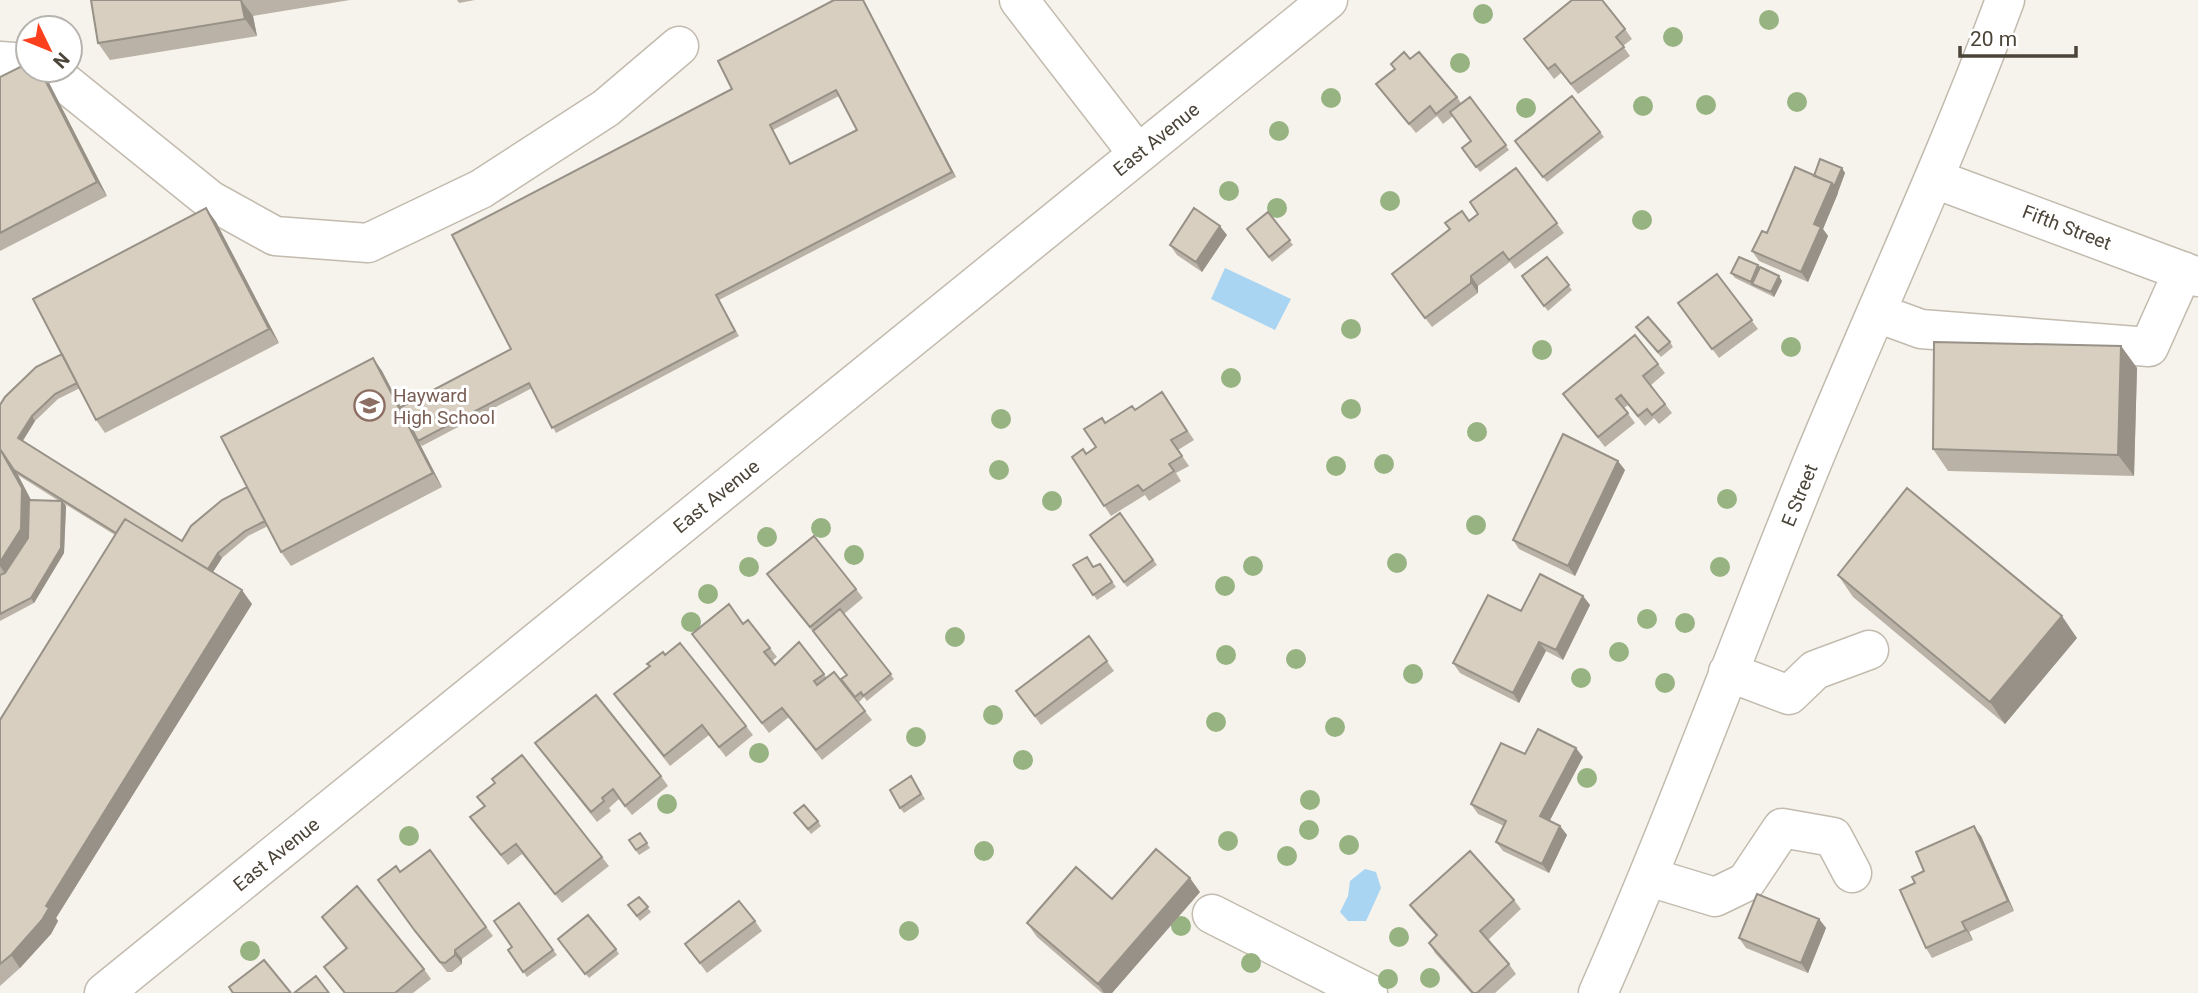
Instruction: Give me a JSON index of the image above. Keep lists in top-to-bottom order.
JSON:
{
  "streets": {
    "street": ["East Avenue", "Fifth Street", "E Street"]
  },
  "crossings": [
    ["Fifth Street", "E Street"]
  ],
  "places": {
    "school or university": ["Hayward High School"]
  },
  "scale_bar": "20 m",
  "north": "bottom right"
}
